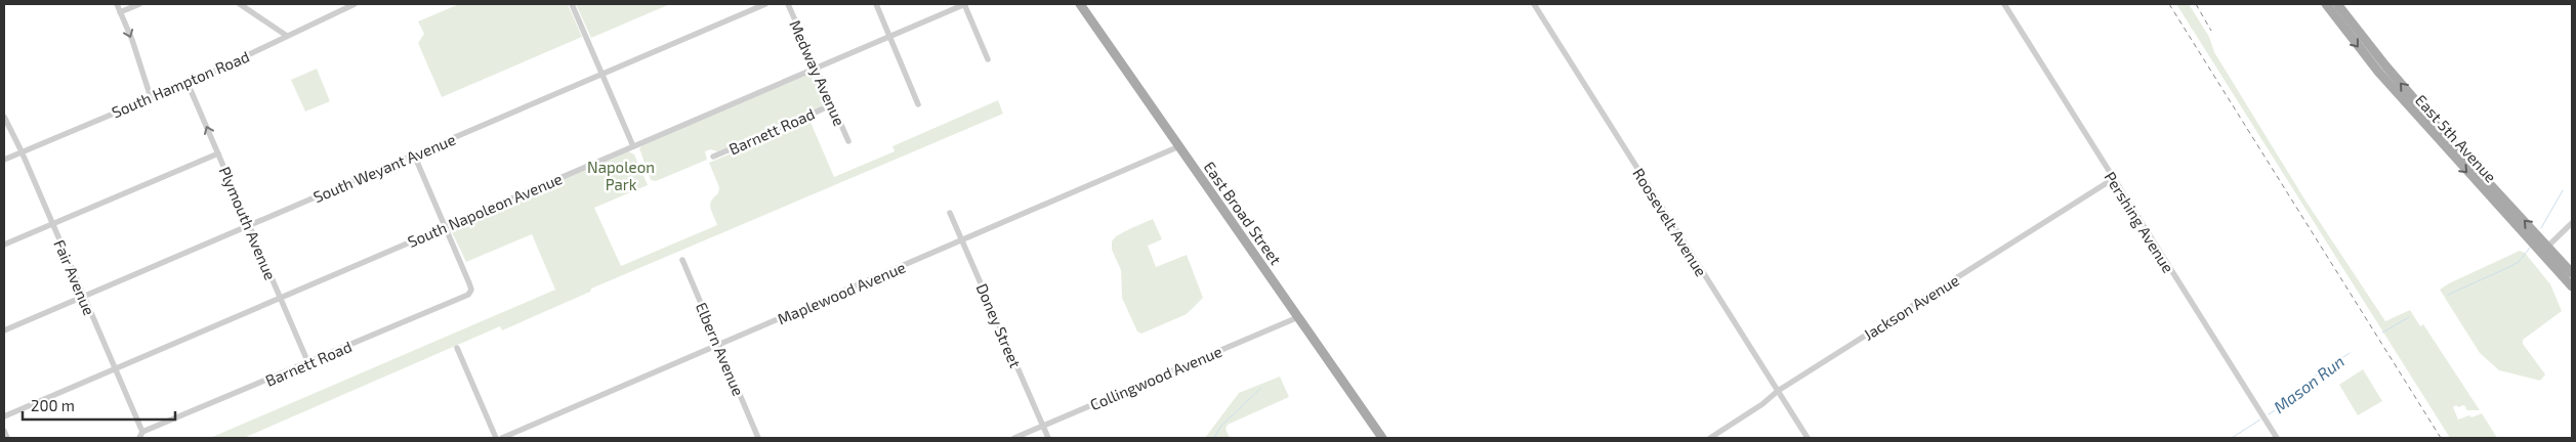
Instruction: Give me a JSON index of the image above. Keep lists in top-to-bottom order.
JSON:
{
  "streets": {
    "main road": ["East 5th Avenue", "East Broad Street"],
    "street": [
      "Medway Avenue",
      "South Hampton Road",
      "Barnett Road",
      "South Weyant Avenue",
      "South Napoleon Avenue",
      "Roosevelt Avenue",
      "Pershing Avenue",
      "Plymouth Avenue",
      "Fair Avenue",
      "Maplewood Avenue",
      "Jackson Avenue",
      "Doney Street",
      "Elbern Avenue",
      "Collingwood Avenue"
    ]
  },
  "crossings": [
    ["Medway Avenue", "Barnett Road"],
    ["Medway Avenue", "South Napoleon Avenue"],
    ["South Hampton Road", "Plymouth Avenue"],
    ["South Hampton Road", "Fair Avenue"],
    ["Barnett Road", "South Napoleon Avenue"],
    ["Barnett Road", "Plymouth Avenue"],
    ["Barnett Road", "Fair Avenue"],
    ["South Weyant Avenue", "Plymouth Avenue"],
    ["South Weyant Avenue", "Fair Avenue"],
    ["South Napoleon Avenue", "Plymouth Avenue"],
    ["South Napoleon Avenue", "Fair Avenue"],
    ["East Broad Street", "Maplewood Avenue"],
    ["East Broad Street", "Collingwood Avenue"],
    ["Roosevelt Avenue", "Jackson Avenue"],
    ["Pershing Avenue", "Jackson Avenue"],
    ["Maplewood Avenue", "Doney Street"],
    ["Maplewood Avenue", "Elbern Avenue"],
    ["Doney Street", "Collingwood Avenue"]
  ],
  "water": ["Mason Run"],
  "parks": ["Napoleon Park"],
  "scale_bar": "200 m"
}
